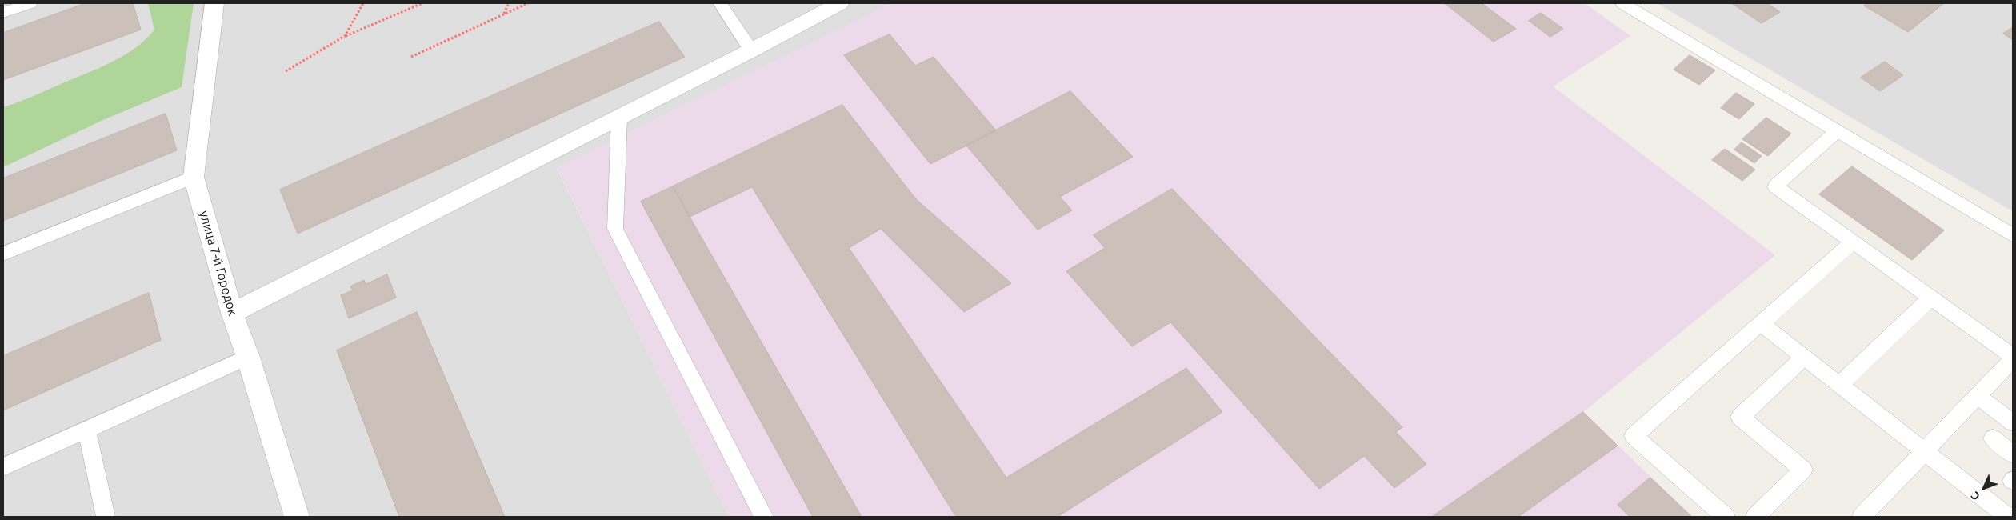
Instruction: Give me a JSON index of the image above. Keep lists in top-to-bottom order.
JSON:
{
  "streets": {
    "street": ["улица 7-й Городок"]
  },
  "north": "bottom left"
}
